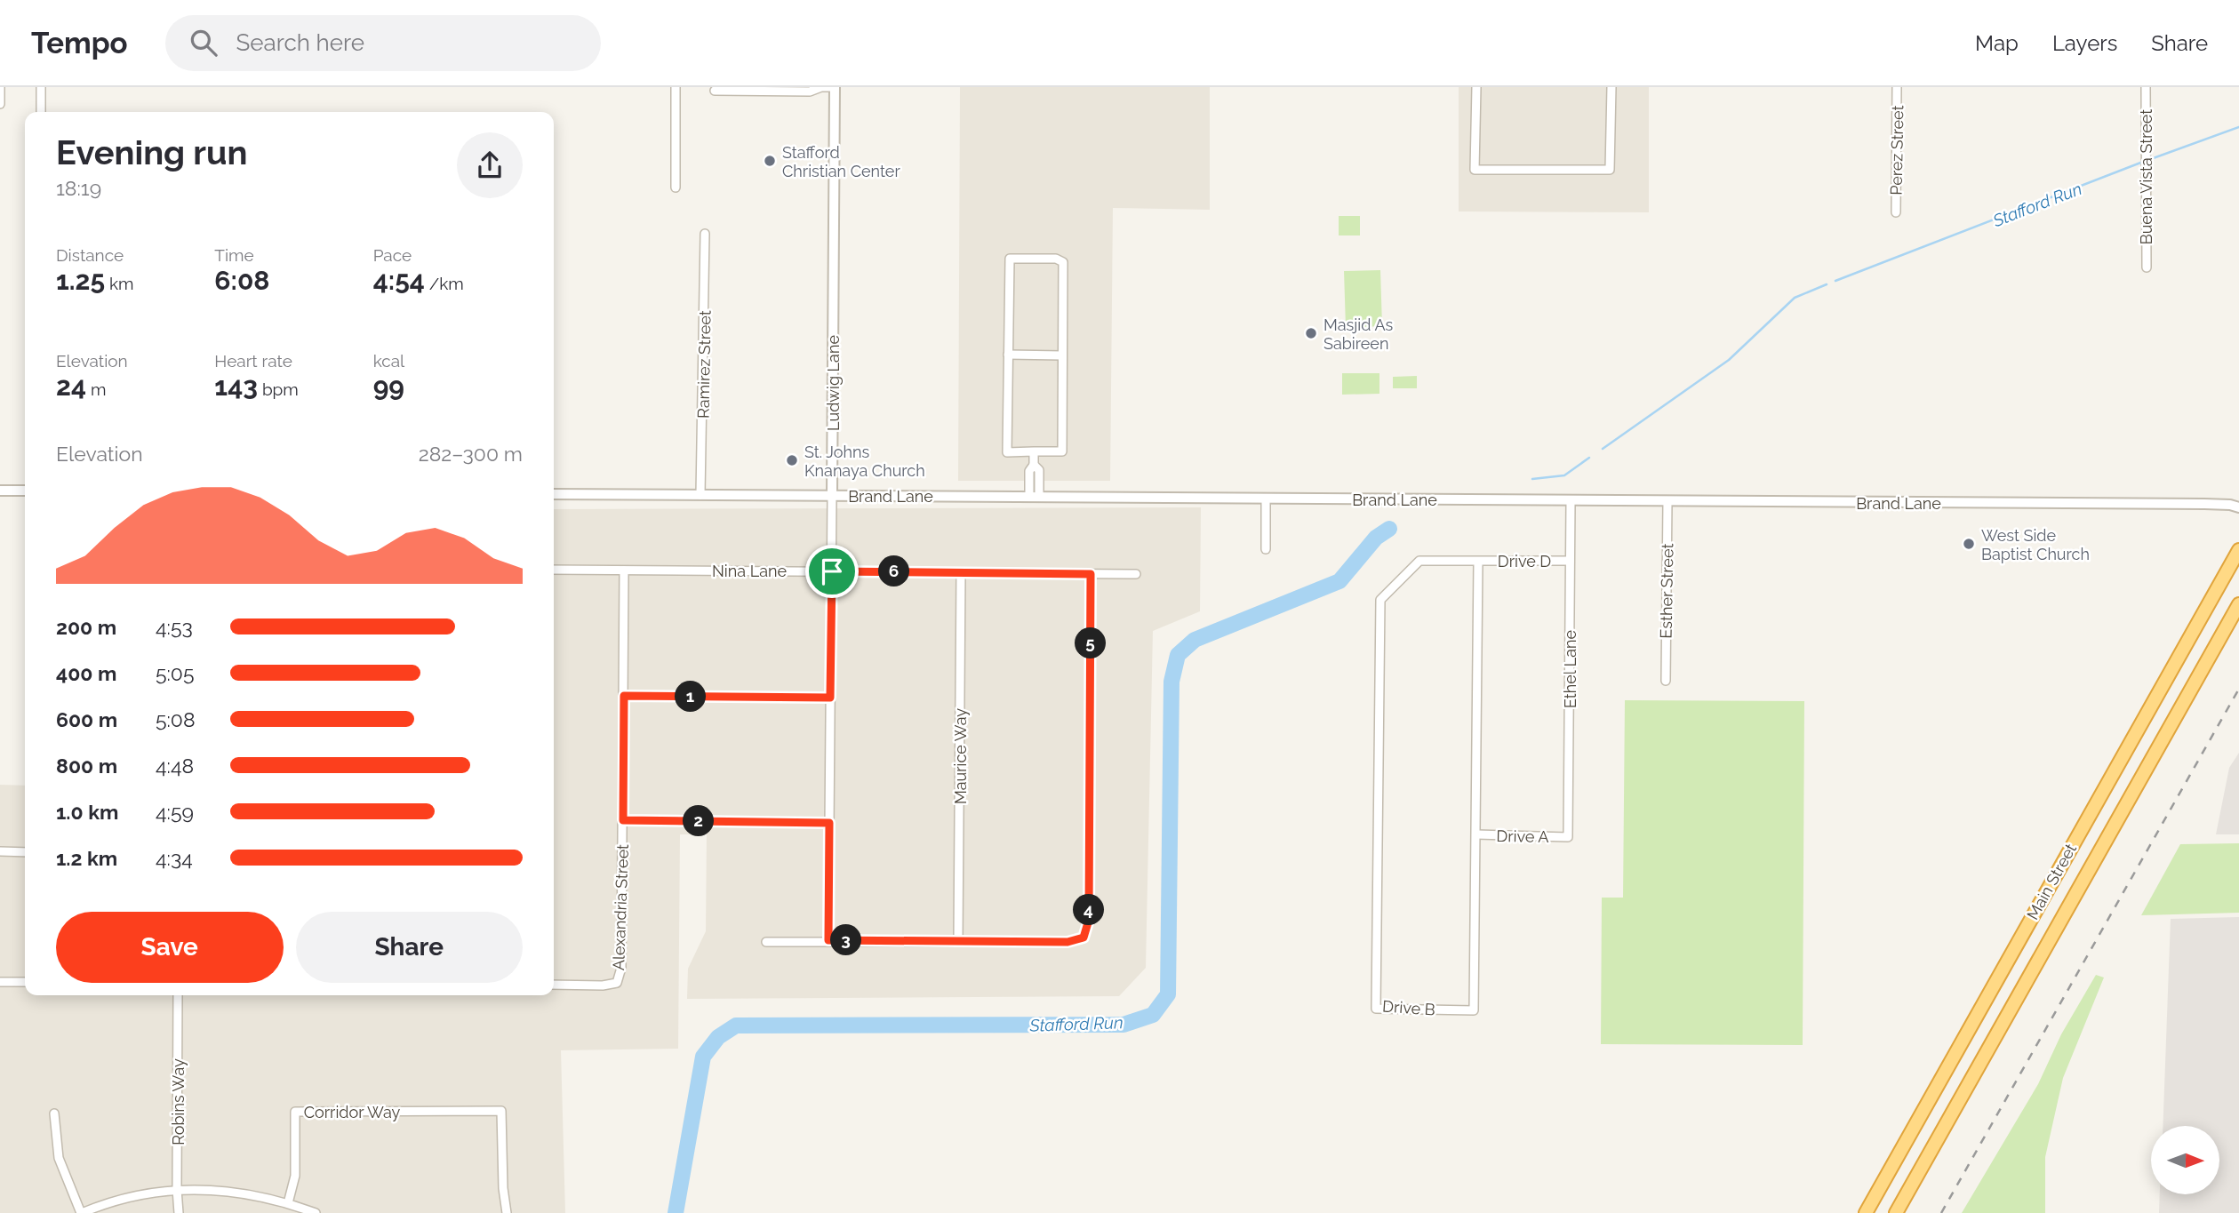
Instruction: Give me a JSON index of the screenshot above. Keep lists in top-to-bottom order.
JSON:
{
  "streets": {
    "highway": ["Main Street"],
    "street": [
      "Perez Street",
      "Buena Vista Street",
      "Ramirez Street",
      "Ludwig Lane",
      "Brand Lane",
      "Drive D",
      "Nina Lane",
      "Esther Street",
      "Ethel Lane",
      "Maurice Way",
      "Drive A",
      "Alexandria Street",
      "Drive B",
      "Robins Way",
      "Corridor Way"
    ]
  },
  "crossings": [
    ["Ramirez Street", "Brand Lane"],
    ["Ludwig Lane", "Brand Lane"],
    ["Ludwig Lane", "Nina Lane"],
    ["Brand Lane", "Esther Street"],
    ["Brand Lane", "Ethel Lane"],
    ["Drive D", "Ethel Lane"],
    ["Drive D", "Drive B"],
    ["Nina Lane", "Maurice Way"],
    ["Nina Lane", "Alexandria Street"],
    ["Ethel Lane", "Drive A"],
    ["Drive A", "Drive B"]
  ],
  "water": ["Stafford Run"],
  "places": [
    "Stafford Christian Center",
    "Masjid As Sabireen",
    "St. Johns Knanaya Church",
    "West Side Baptist Church"
  ],
  "north": "right",
  "page": {
    "header": "Tempo",
    "search": "Search here",
    "nav": ["Map", "Layers", "Share"],
    "heading": ["Evening run", "18:19"],
    "stats": [
      ["Distance", "1.25 km"],
      ["Time", "6:08"],
      ["Pace", "4:54 /km"],
      ["Elevation", "24 m"],
      ["Heart rate", "143 bpm"],
      ["kcal", "99"]
    ],
    "chart": ["Elevation", "282–300 m"],
    "pins": [
      "6",
      "5",
      "1",
      "2",
      "4",
      "3"
    ],
    "list": [
      {
        "name": "200 m",
        "note": "4:53"
      },
      {
        "name": "400 m",
        "note": "5:05"
      },
      {
        "name": "600 m",
        "note": "5:08"
      },
      {
        "name": "800 m",
        "note": "4:48"
      },
      {
        "name": "1.0 km",
        "note": "4:59"
      },
      {
        "name": "1.2 km",
        "note": "4:34"
      }
    ],
    "buttons": ["Save", "Share"]
  }
}
